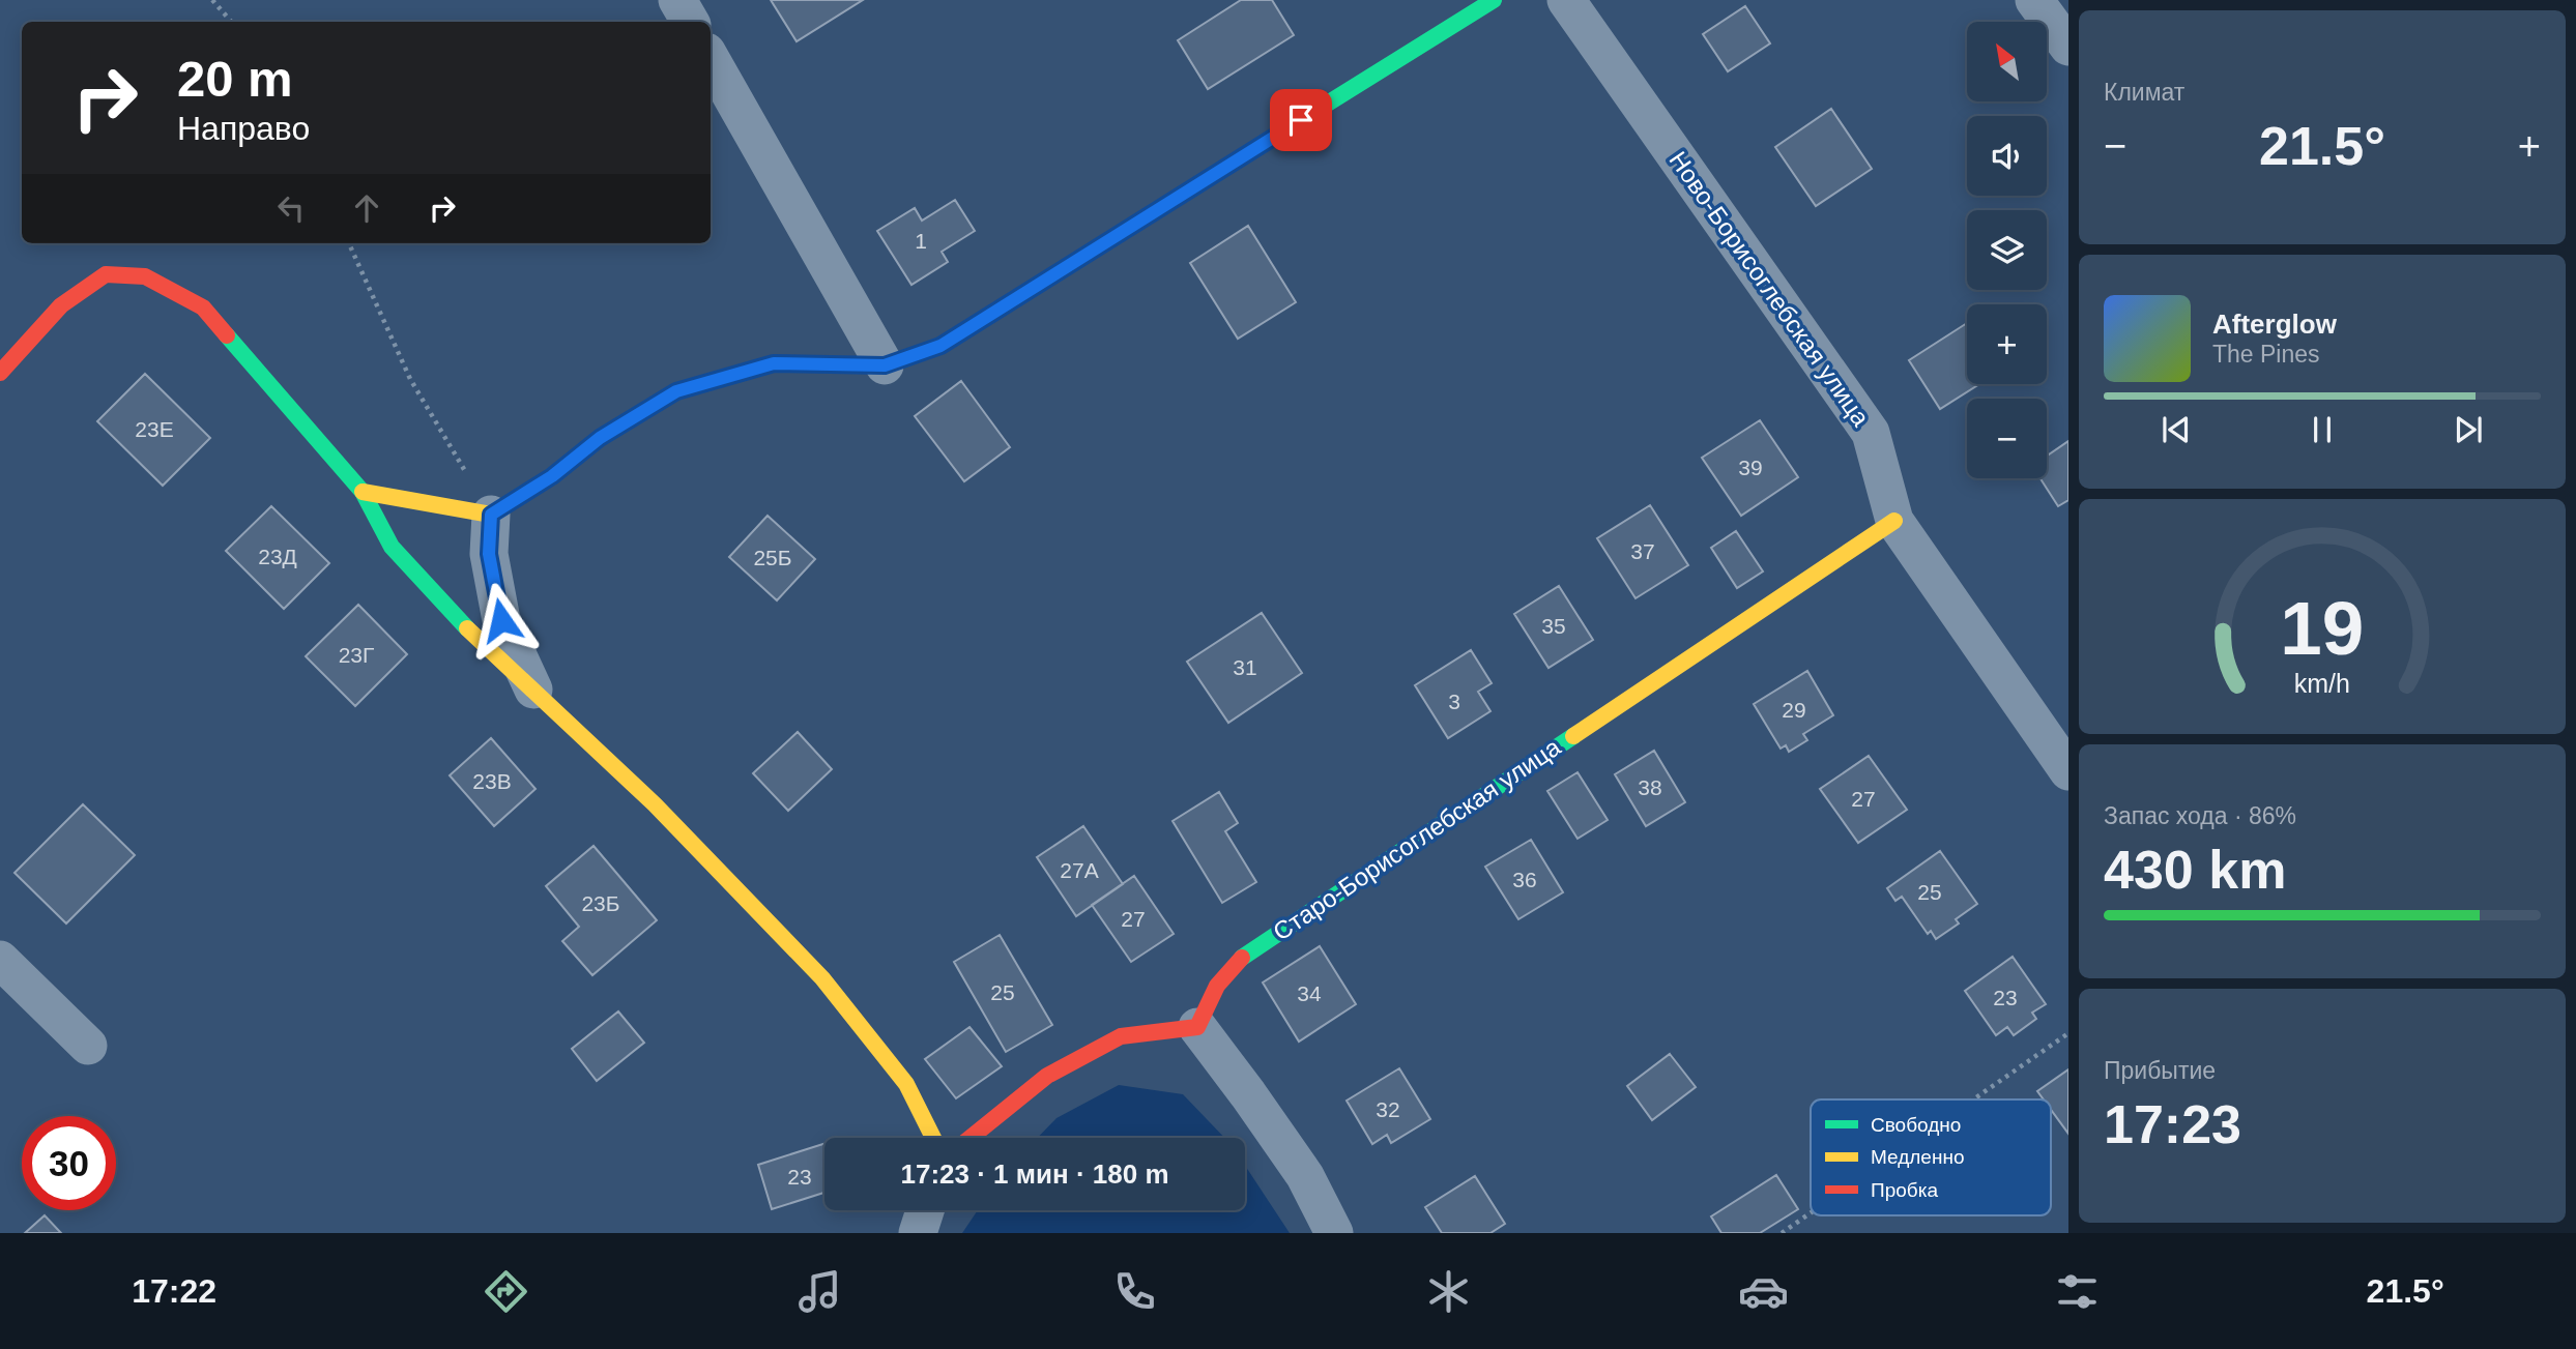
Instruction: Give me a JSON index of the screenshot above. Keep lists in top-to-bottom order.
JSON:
{
  "streets": {
    "street": ["Ново-Борисоглебская улица", "Старо-Борисоглебская улица"]
  },
  "crossings": [
    ["Ново-Борисоглебская улица", "Старо-Борисоглебская улица"]
  ],
  "house_numbers": [
    "1",
    "23Е",
    "39",
    "37",
    "23Д",
    "25Б",
    "35",
    "23Г",
    "31",
    "3",
    "29",
    "23В",
    "38",
    "27",
    "27А",
    "36",
    "25",
    "23Б",
    "27",
    "25",
    "34",
    "23",
    "32",
    "23"
  ],
  "legend": ["Свободно", "Медленно", "Пробка"],
  "north": "top left",
  "page": {
    "tile": [
      "Климат",
      ["Запас хода · 86%", "430 km"],
      ["Прибытие", "17:23"]
    ],
    "map_buttons": ["+", "−"],
    "turn": ["20 m", "Направо"],
    "heat": ["−", "21.5°", "+"],
    "song": ["Afterglow", "The Pines"],
    "limit": "30",
    "trip": "17:23 · 1 мин · 180 m",
    "tabs": ["17:22", "21.5°"],
    "gauge": ["19", "km/h"]
  }
}
